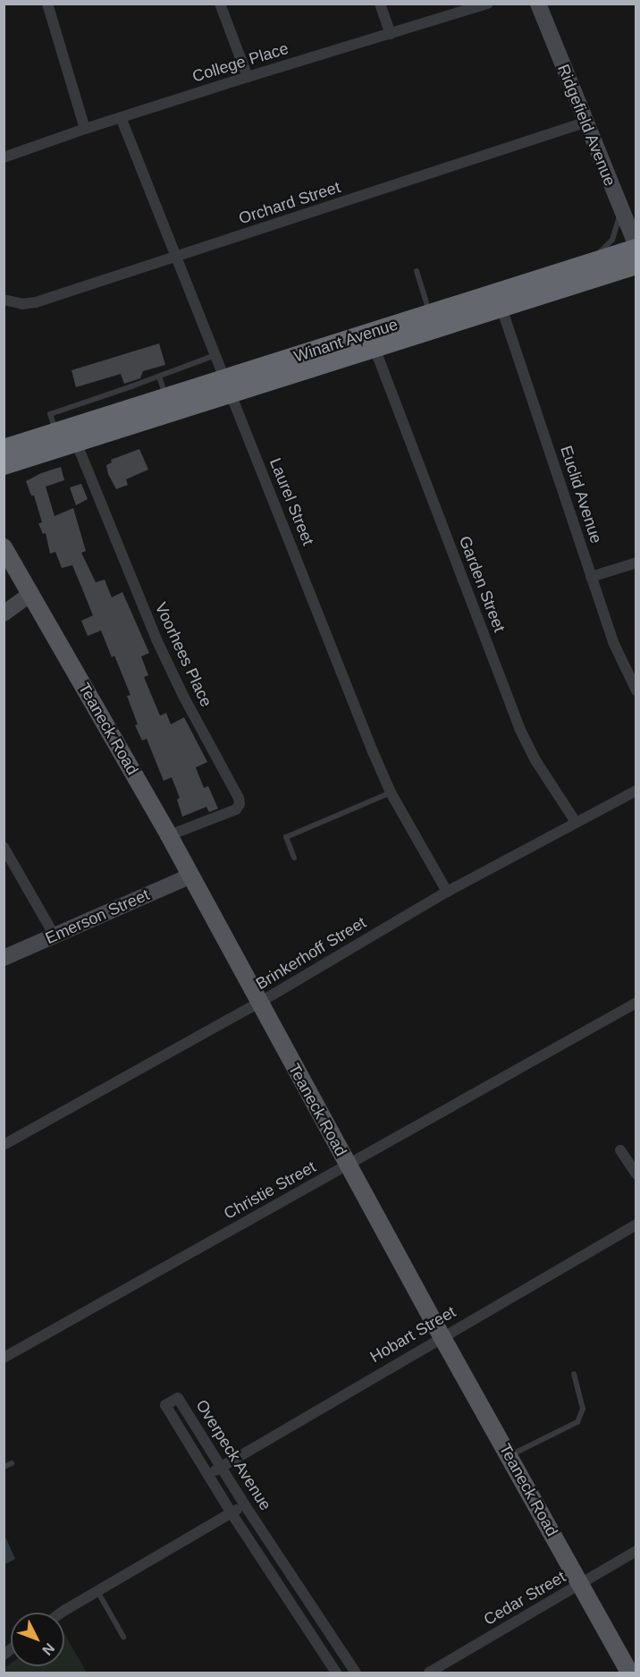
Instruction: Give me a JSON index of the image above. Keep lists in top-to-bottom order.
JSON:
{
  "streets": {
    "highway": ["Winant Avenue"],
    "main road": ["Teaneck Road"],
    "street": [
      "College Place",
      "Ridgefield Avenue",
      "Orchard Street",
      "Euclid Avenue",
      "Laurel Street",
      "Garden Street",
      "Voorhees Place",
      "Emerson Street",
      "Brinkerhoff Street",
      "Christie Street",
      "Hobart Street",
      "Overpeck Avenue",
      "Cedar Street"
    ]
  },
  "crossings": [
    ["College Place", "Laurel Street"],
    ["Ridgefield Avenue", "Orchard Street"],
    ["Ridgefield Avenue", "Winant Avenue"],
    ["Orchard Street", "Laurel Street"],
    ["Winant Avenue", "Euclid Avenue"],
    ["Winant Avenue", "Laurel Street"],
    ["Winant Avenue", "Garden Street"],
    ["Winant Avenue", "Voorhees Place"],
    ["Laurel Street", "Brinkerhoff Street"],
    ["Garden Street", "Brinkerhoff Street"],
    ["Voorhees Place", "Teaneck Road"],
    ["Teaneck Road", "Emerson Street"],
    ["Teaneck Road", "Brinkerhoff Street"],
    ["Teaneck Road", "Christie Street"],
    ["Teaneck Road", "Hobart Street"],
    ["Teaneck Road", "Cedar Street"],
    ["Hobart Street", "Overpeck Avenue"]
  ],
  "north": "bottom right"
}
